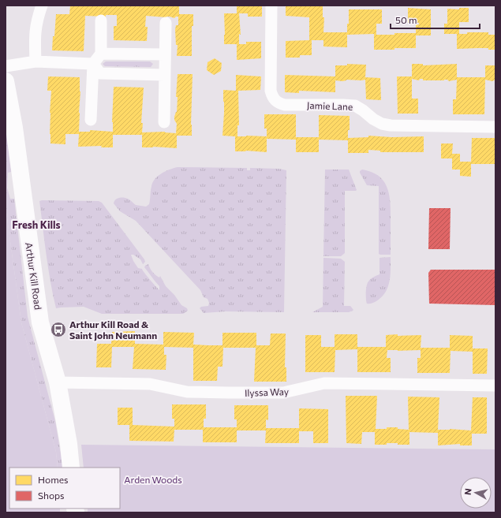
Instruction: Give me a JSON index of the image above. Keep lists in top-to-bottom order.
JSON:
{
  "streets": {
    "street": ["Jamie Lane", "Arthur Kill Road", "Ilyssa Way"]
  },
  "crossings": [
    ["Arthur Kill Road", "Ilyssa Way"]
  ],
  "districts": ["Fresh Kills"],
  "parks": ["Arden Woods"],
  "places": {
    "bus stop": ["Arthur Kill Road & Saint John Neumann"]
  },
  "legend": ["Homes", "Shops"],
  "scale_bar": "50 m",
  "north": "left"
}
